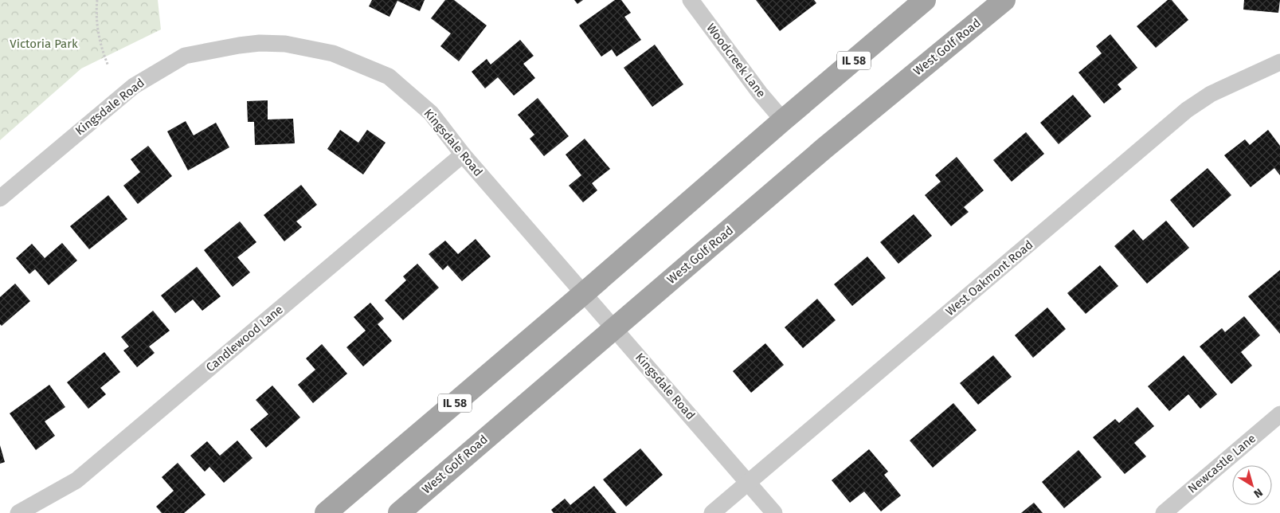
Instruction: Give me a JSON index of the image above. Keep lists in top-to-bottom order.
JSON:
{
  "streets": {
    "main road": ["West Golf Road", "IL 58"],
    "street": [
      "Woodcreek Lane",
      "Kingsdale Road",
      "West Oakmont Road",
      "Candlewood Lane",
      "Newcastle Lane"
    ]
  },
  "crossings": [
    ["West Golf Road", "Kingsdale Road"],
    ["Woodcreek Lane", "IL 58"],
    ["IL 58", "Kingsdale Road"],
    ["Kingsdale Road", "West Oakmont Road"],
    ["Kingsdale Road", "Candlewood Lane"]
  ],
  "parks": ["Victoria Park"],
  "north": "bottom right"
}
